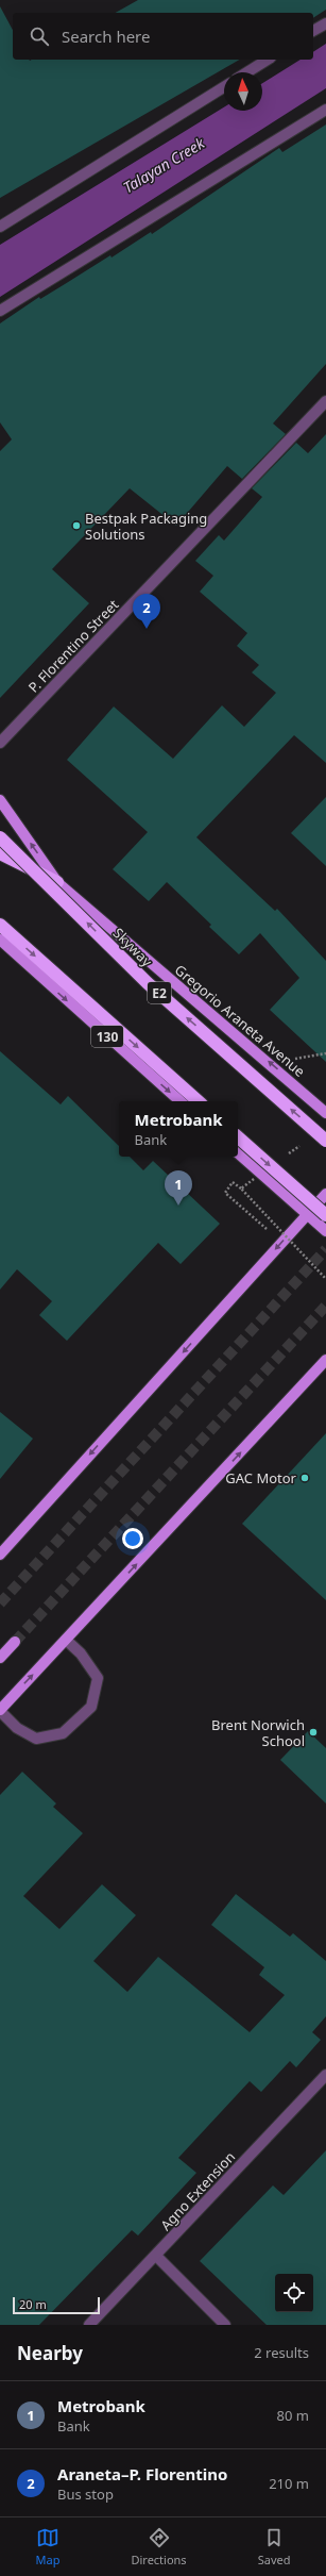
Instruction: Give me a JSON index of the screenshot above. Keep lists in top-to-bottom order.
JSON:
{
  "streets": {
    "highway": ["Skyway", "E2"],
    "main road": ["Gregorio Araneta Avenue", "130"],
    "street": ["P. Florentino Street", "Agno Extension"]
  },
  "crossings": [
    ["Skyway", "Gregorio Araneta Avenue"]
  ],
  "water": ["Talayan Creek"],
  "places": ["Bestpak Packaging Solutions", "GAC Motor", "Brent Norwich School"],
  "scale_bar": "20 m",
  "north": "top",
  "page": {
    "search": "Search here",
    "pins": ["2", "1"],
    "popup": ["Metrobank", "Bank"],
    "scale": "20 m",
    "heading": ["Nearby", "2 results"],
    "list": [
      {
        "mark": "1",
        "name": "Metrobank",
        "note": "Bank",
        "value": "80 m"
      },
      {
        "mark": "2",
        "name": "Araneta–P. Florentino",
        "note": "Bus stop",
        "value": "210 m"
      }
    ],
    "nav": ["Map", "Directions", "Saved"]
  }
}
